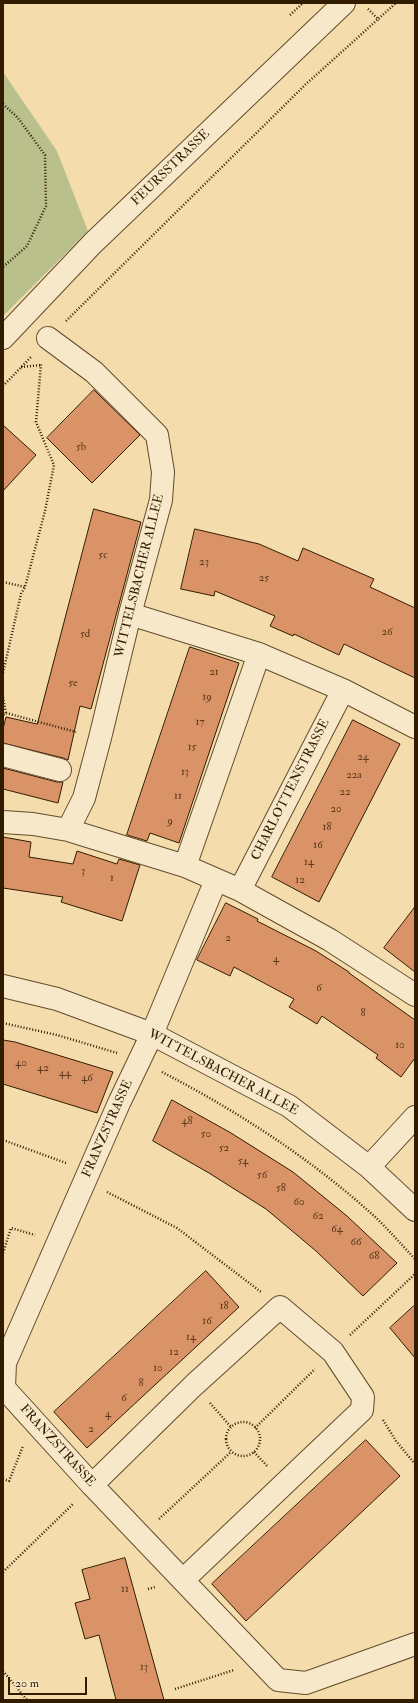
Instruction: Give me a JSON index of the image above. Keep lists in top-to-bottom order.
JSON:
{
  "streets": {
    "street": [
      "FEURSSTRASSE",
      "WITTELSBACHER ALLEE",
      "CHARLOTTENSTRASSE",
      "FRANZSTRASSE"
    ]
  },
  "crossings": [
    ["WITTELSBACHER ALLEE", "FRANZSTRASSE"]
  ],
  "house_numbers": [
    "5b",
    "5c",
    "23",
    "25",
    "26",
    "5d",
    "21",
    "5e",
    "19",
    "17",
    "15",
    "24",
    "13",
    "22a",
    "22",
    "11",
    "20",
    "9",
    "18",
    "16",
    "14",
    "3",
    "1",
    "12",
    "2",
    "4",
    "6",
    "8",
    "10",
    "40",
    "42",
    "44",
    "46",
    "48",
    "50",
    "52",
    "54",
    "56",
    "58",
    "60",
    "62",
    "64",
    "66",
    "68",
    "18",
    "16",
    "14",
    "12",
    "10",
    "8",
    "6",
    "4",
    "2",
    "11",
    "13"
  ],
  "scale_bar": "20 m"
}
